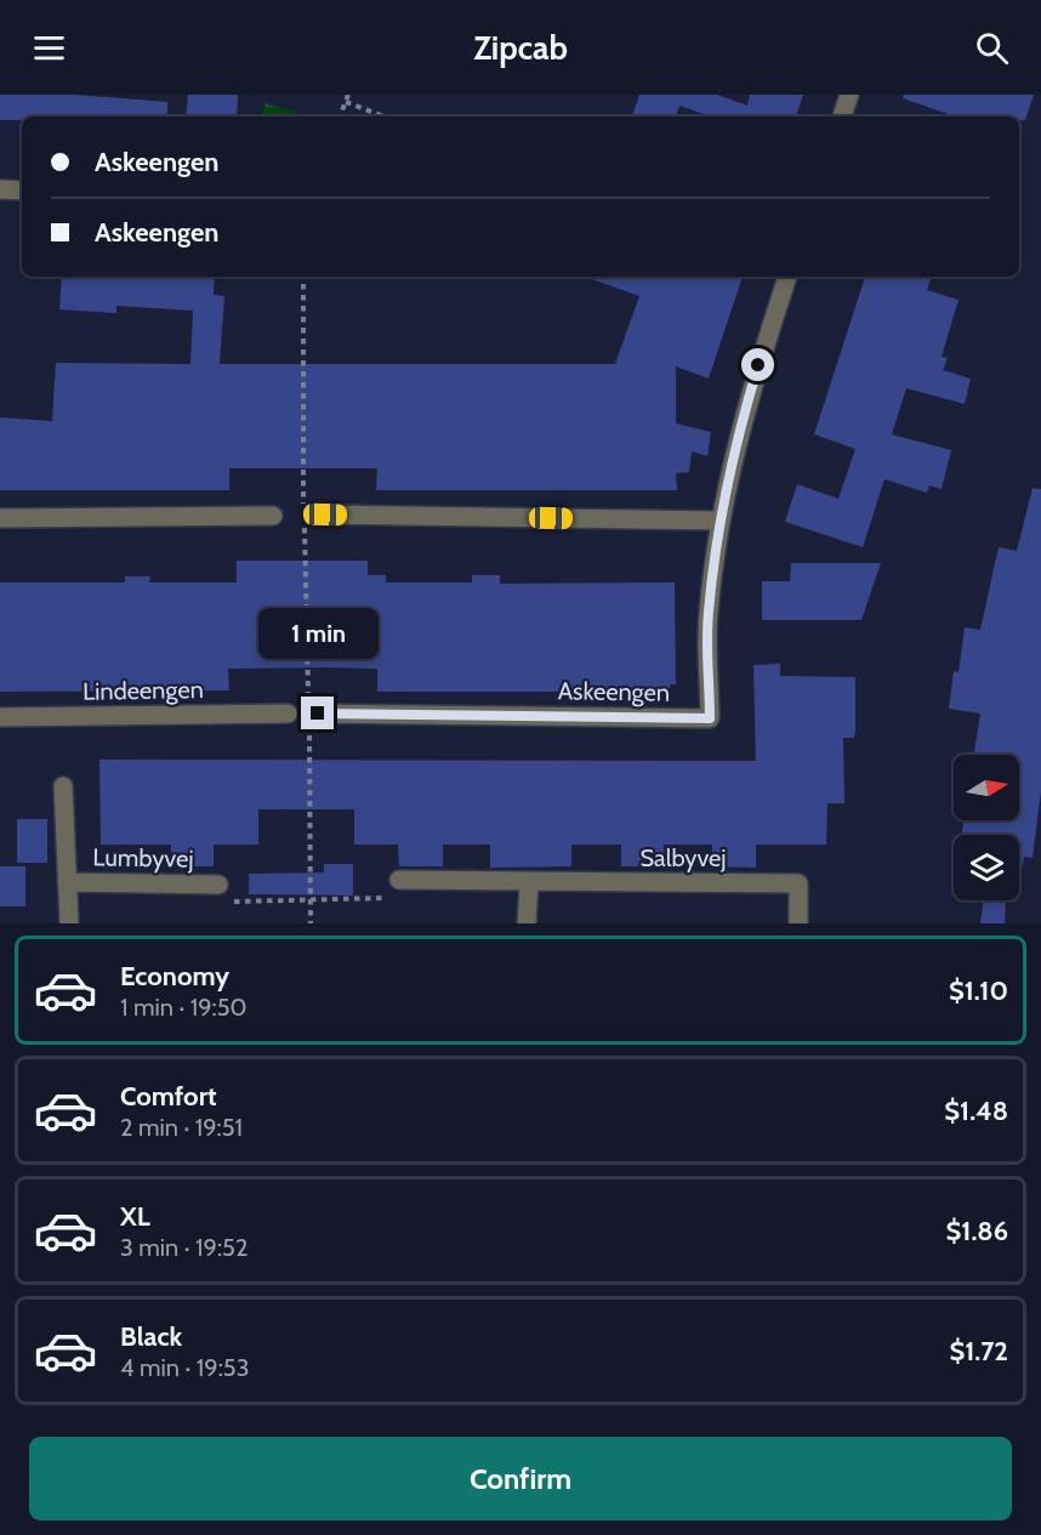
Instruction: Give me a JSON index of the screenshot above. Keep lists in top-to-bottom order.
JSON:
{
  "streets": {
    "street": [
      "Lindeengen",
      "Askeengen",
      "Lumbyvej",
      "Salbyvej"
    ]
  },
  "north": "right",
  "page": {
    "header": "Zipcab",
    "banner": ["Askeengen", "Askeengen"],
    "bubble": "1 min",
    "list": [
      {
        "name": "Economy",
        "note": "1 min · 19:50",
        "value": "$1.10"
      },
      {
        "name": "Comfort",
        "note": "2 min · 19:51",
        "value": "$1.48"
      },
      {
        "name": "XL",
        "note": "3 min · 19:52",
        "value": "$1.86"
      },
      {
        "name": "Black",
        "note": "4 min · 19:53",
        "value": "$1.72"
      }
    ],
    "buttons": "Confirm"
  }
}
